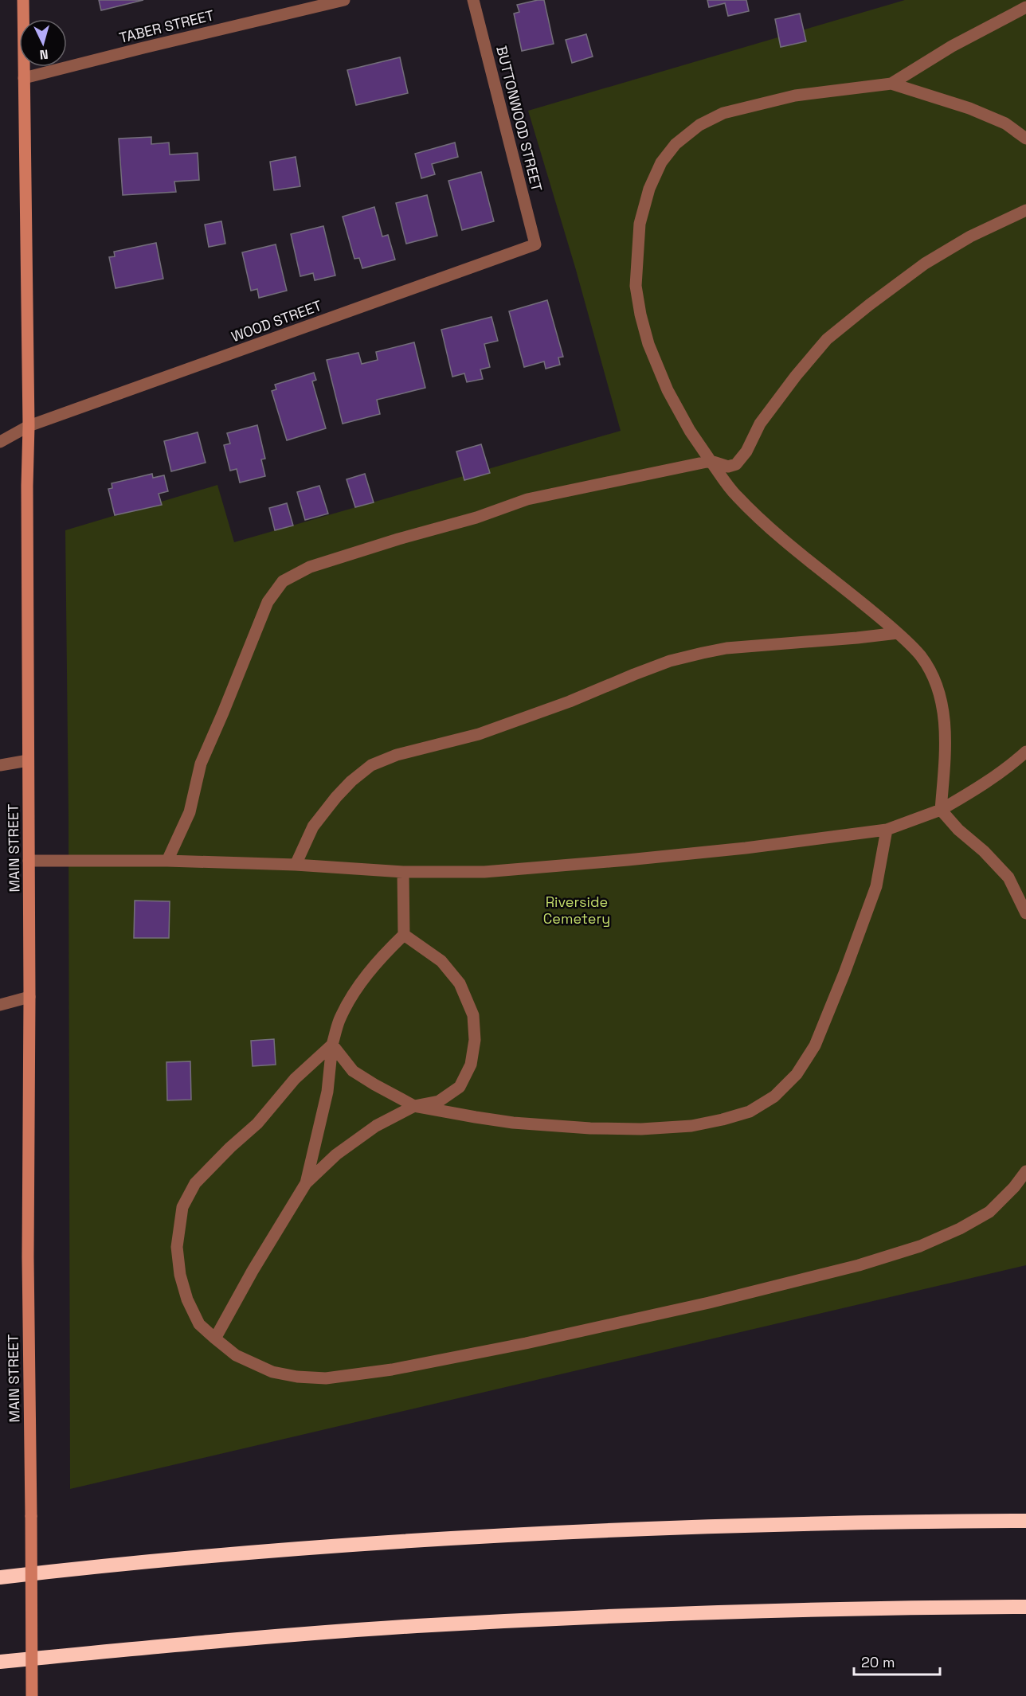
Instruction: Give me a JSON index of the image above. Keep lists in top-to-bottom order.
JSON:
{
  "streets": {
    "main road": ["MAIN STREET"],
    "street": ["TABER STREET", "BUTTONWOOD STREET", "WOOD STREET"]
  },
  "crossings": [
    ["TABER STREET", "MAIN STREET"],
    ["BUTTONWOOD STREET", "WOOD STREET"],
    ["WOOD STREET", "MAIN STREET"]
  ],
  "parks": ["Riverside Cemetery"],
  "scale_bar": "20 m",
  "north": "bottom"
}
